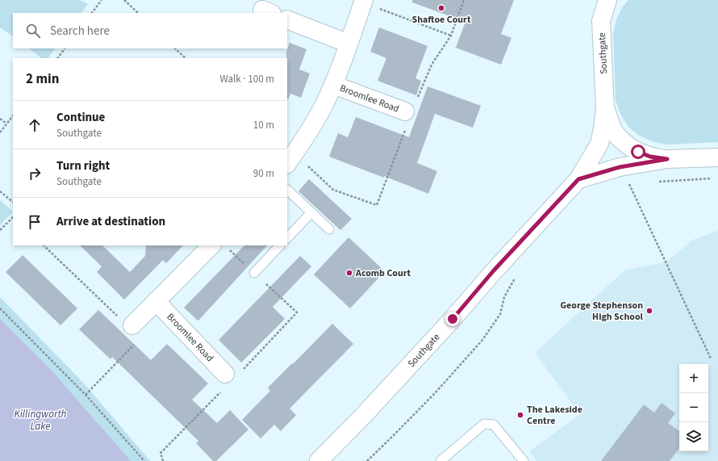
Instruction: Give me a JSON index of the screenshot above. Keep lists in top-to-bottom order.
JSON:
{
  "streets": {
    "street": ["Southgate", "Broomlee Road"]
  },
  "water": ["Killingworth Lake"],
  "places": [
    "Shaftoe Court",
    "Acomb Court",
    "George Stephenson High School",
    "The Lakeside Centre"
  ],
  "page": {
    "search": "Search here",
    "heading": ["2 min", "Walk · 100 m"],
    "list": [
      ["Continue", "Southgate", "10 m"],
      ["Turn right", "Southgate", "90 m"],
      "Arrive at destination"
    ],
    "map_buttons": ["+", "−"]
  }
}
